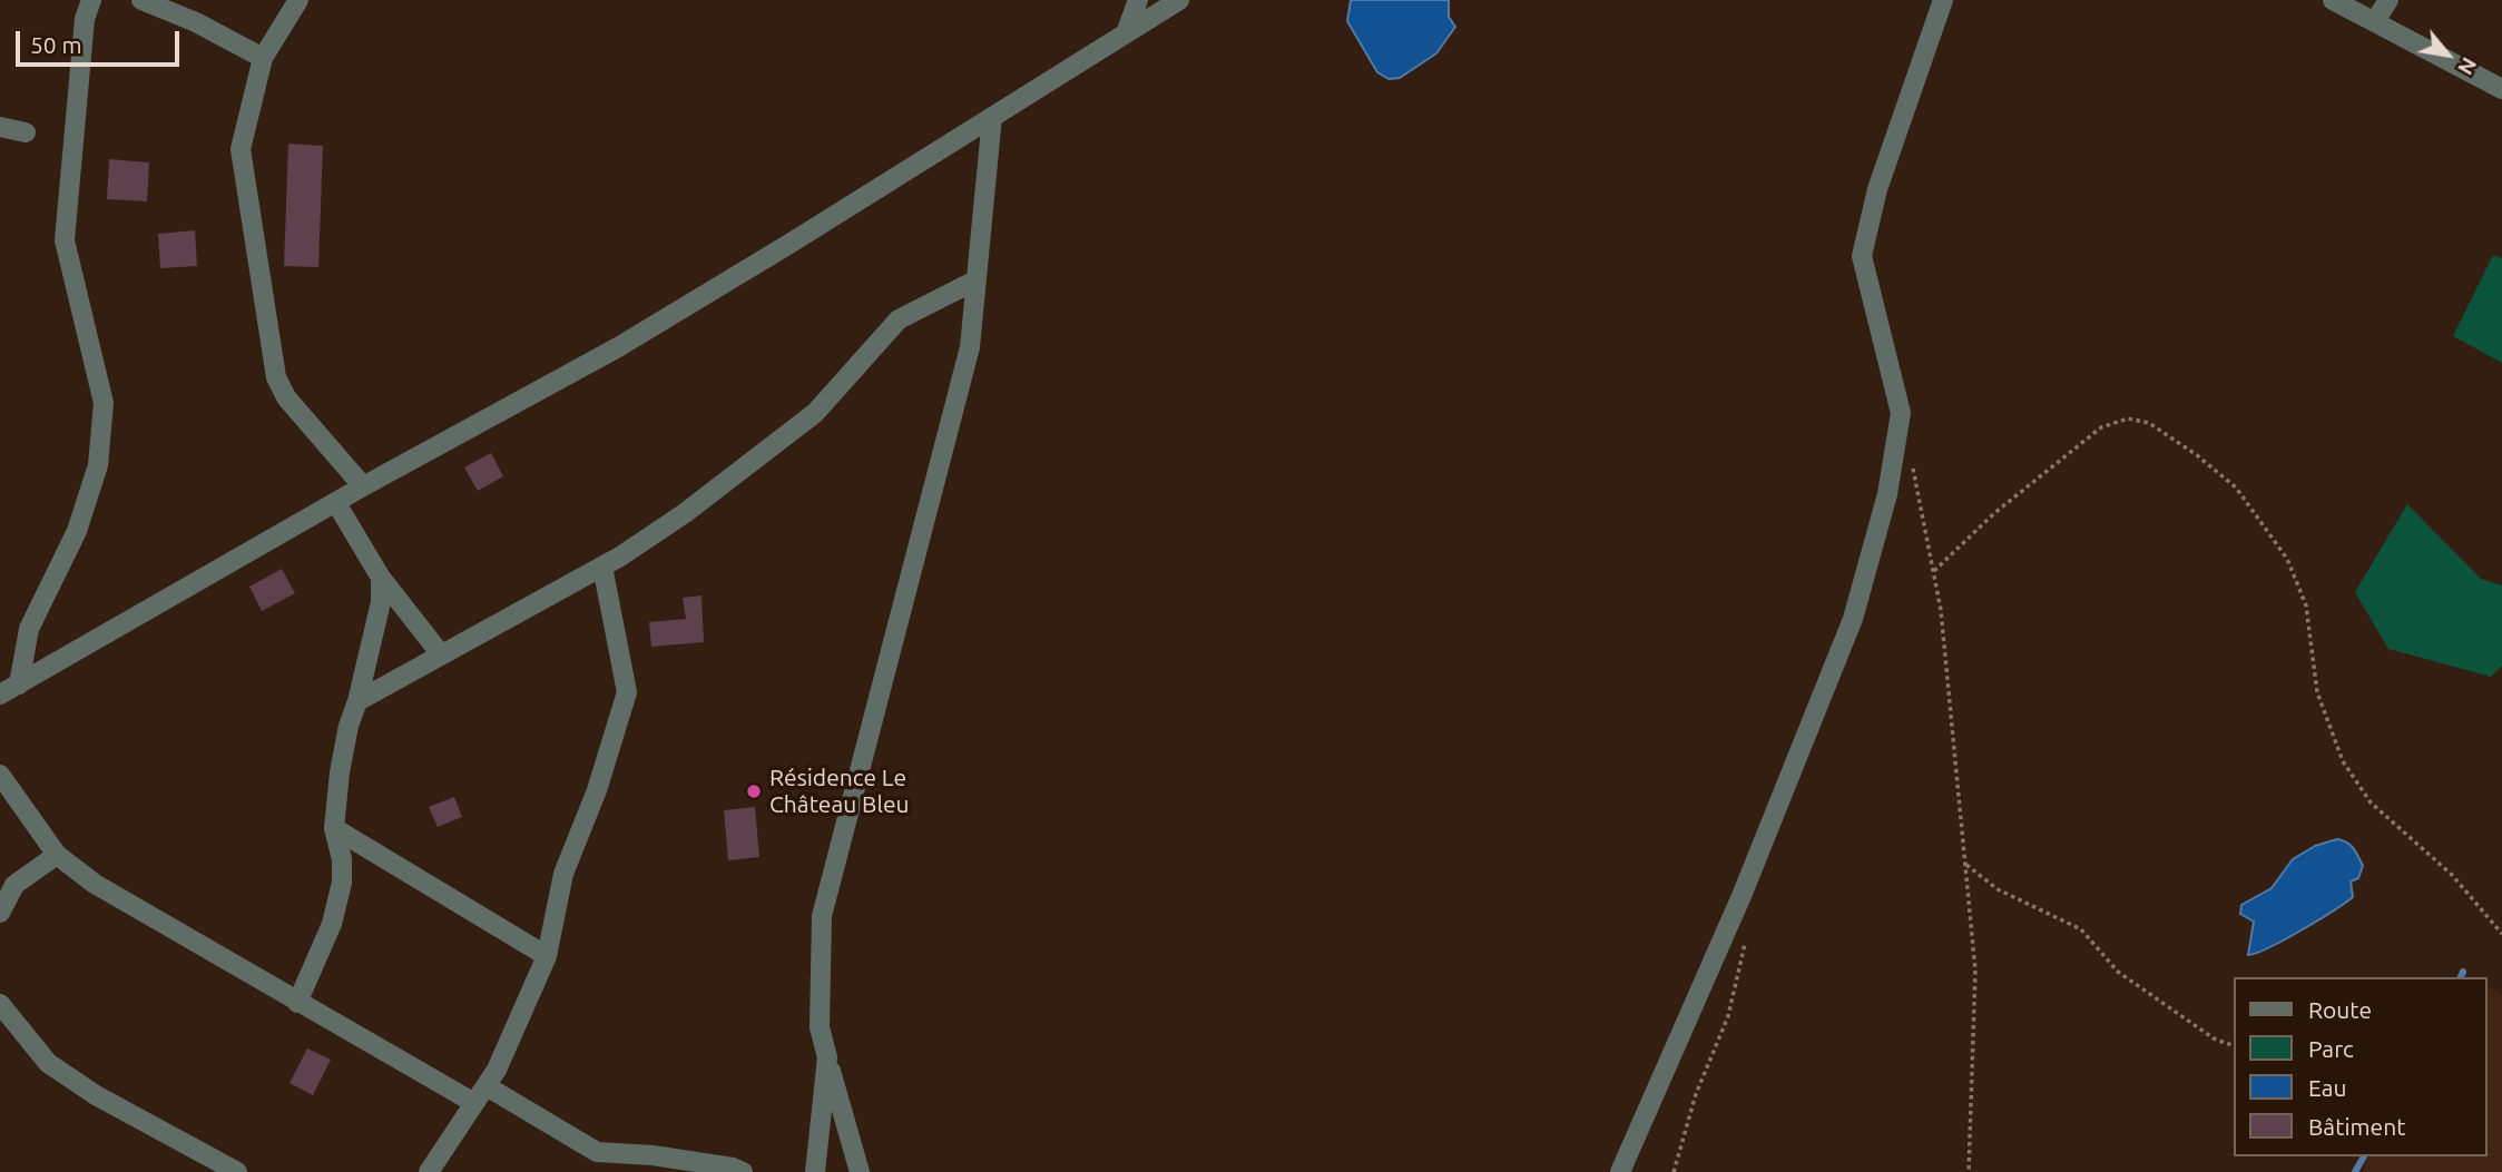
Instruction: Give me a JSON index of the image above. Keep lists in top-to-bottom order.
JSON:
{
  "places": ["Résidence Le Château Bleu"],
  "legend": [
    "Route",
    "Parc",
    "Eau",
    "Bâtiment"
  ],
  "scale_bar": "50 m",
  "north": "bottom right"
}
